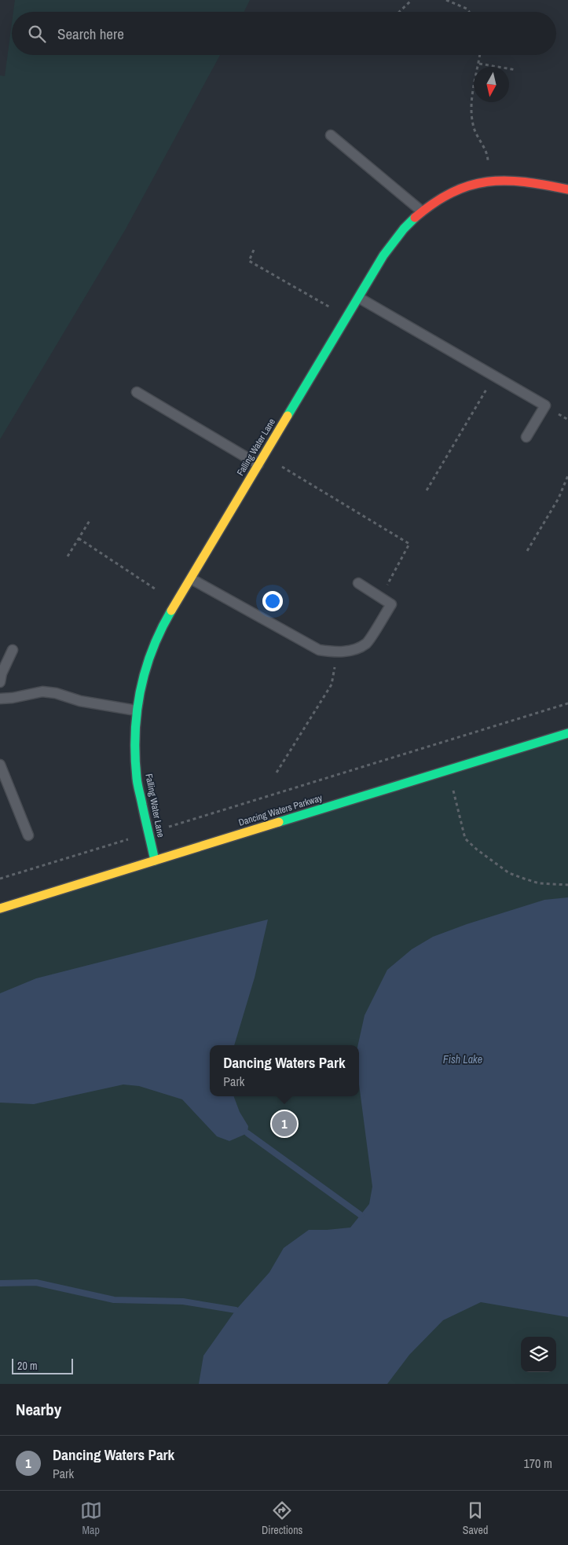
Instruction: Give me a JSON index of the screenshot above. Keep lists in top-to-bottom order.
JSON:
{
  "streets": {
    "street": ["Falling Water Lane", "Dancing Waters Parkway"]
  },
  "crossings": [
    ["Falling Water Lane", "Dancing Waters Parkway"]
  ],
  "water": ["Fish Lake"],
  "scale_bar": "20 m",
  "north": "bottom",
  "page": {
    "search": "Search here",
    "popup": ["Dancing Waters Park", "Park"],
    "pins": "1",
    "scale": "20 m",
    "heading": "Nearby",
    "list": [
      {
        "mark": "1",
        "name": "Dancing Waters Park",
        "note": "Park",
        "value": "170 m"
      }
    ],
    "nav": ["Map", "Directions", "Saved"]
  }
}
